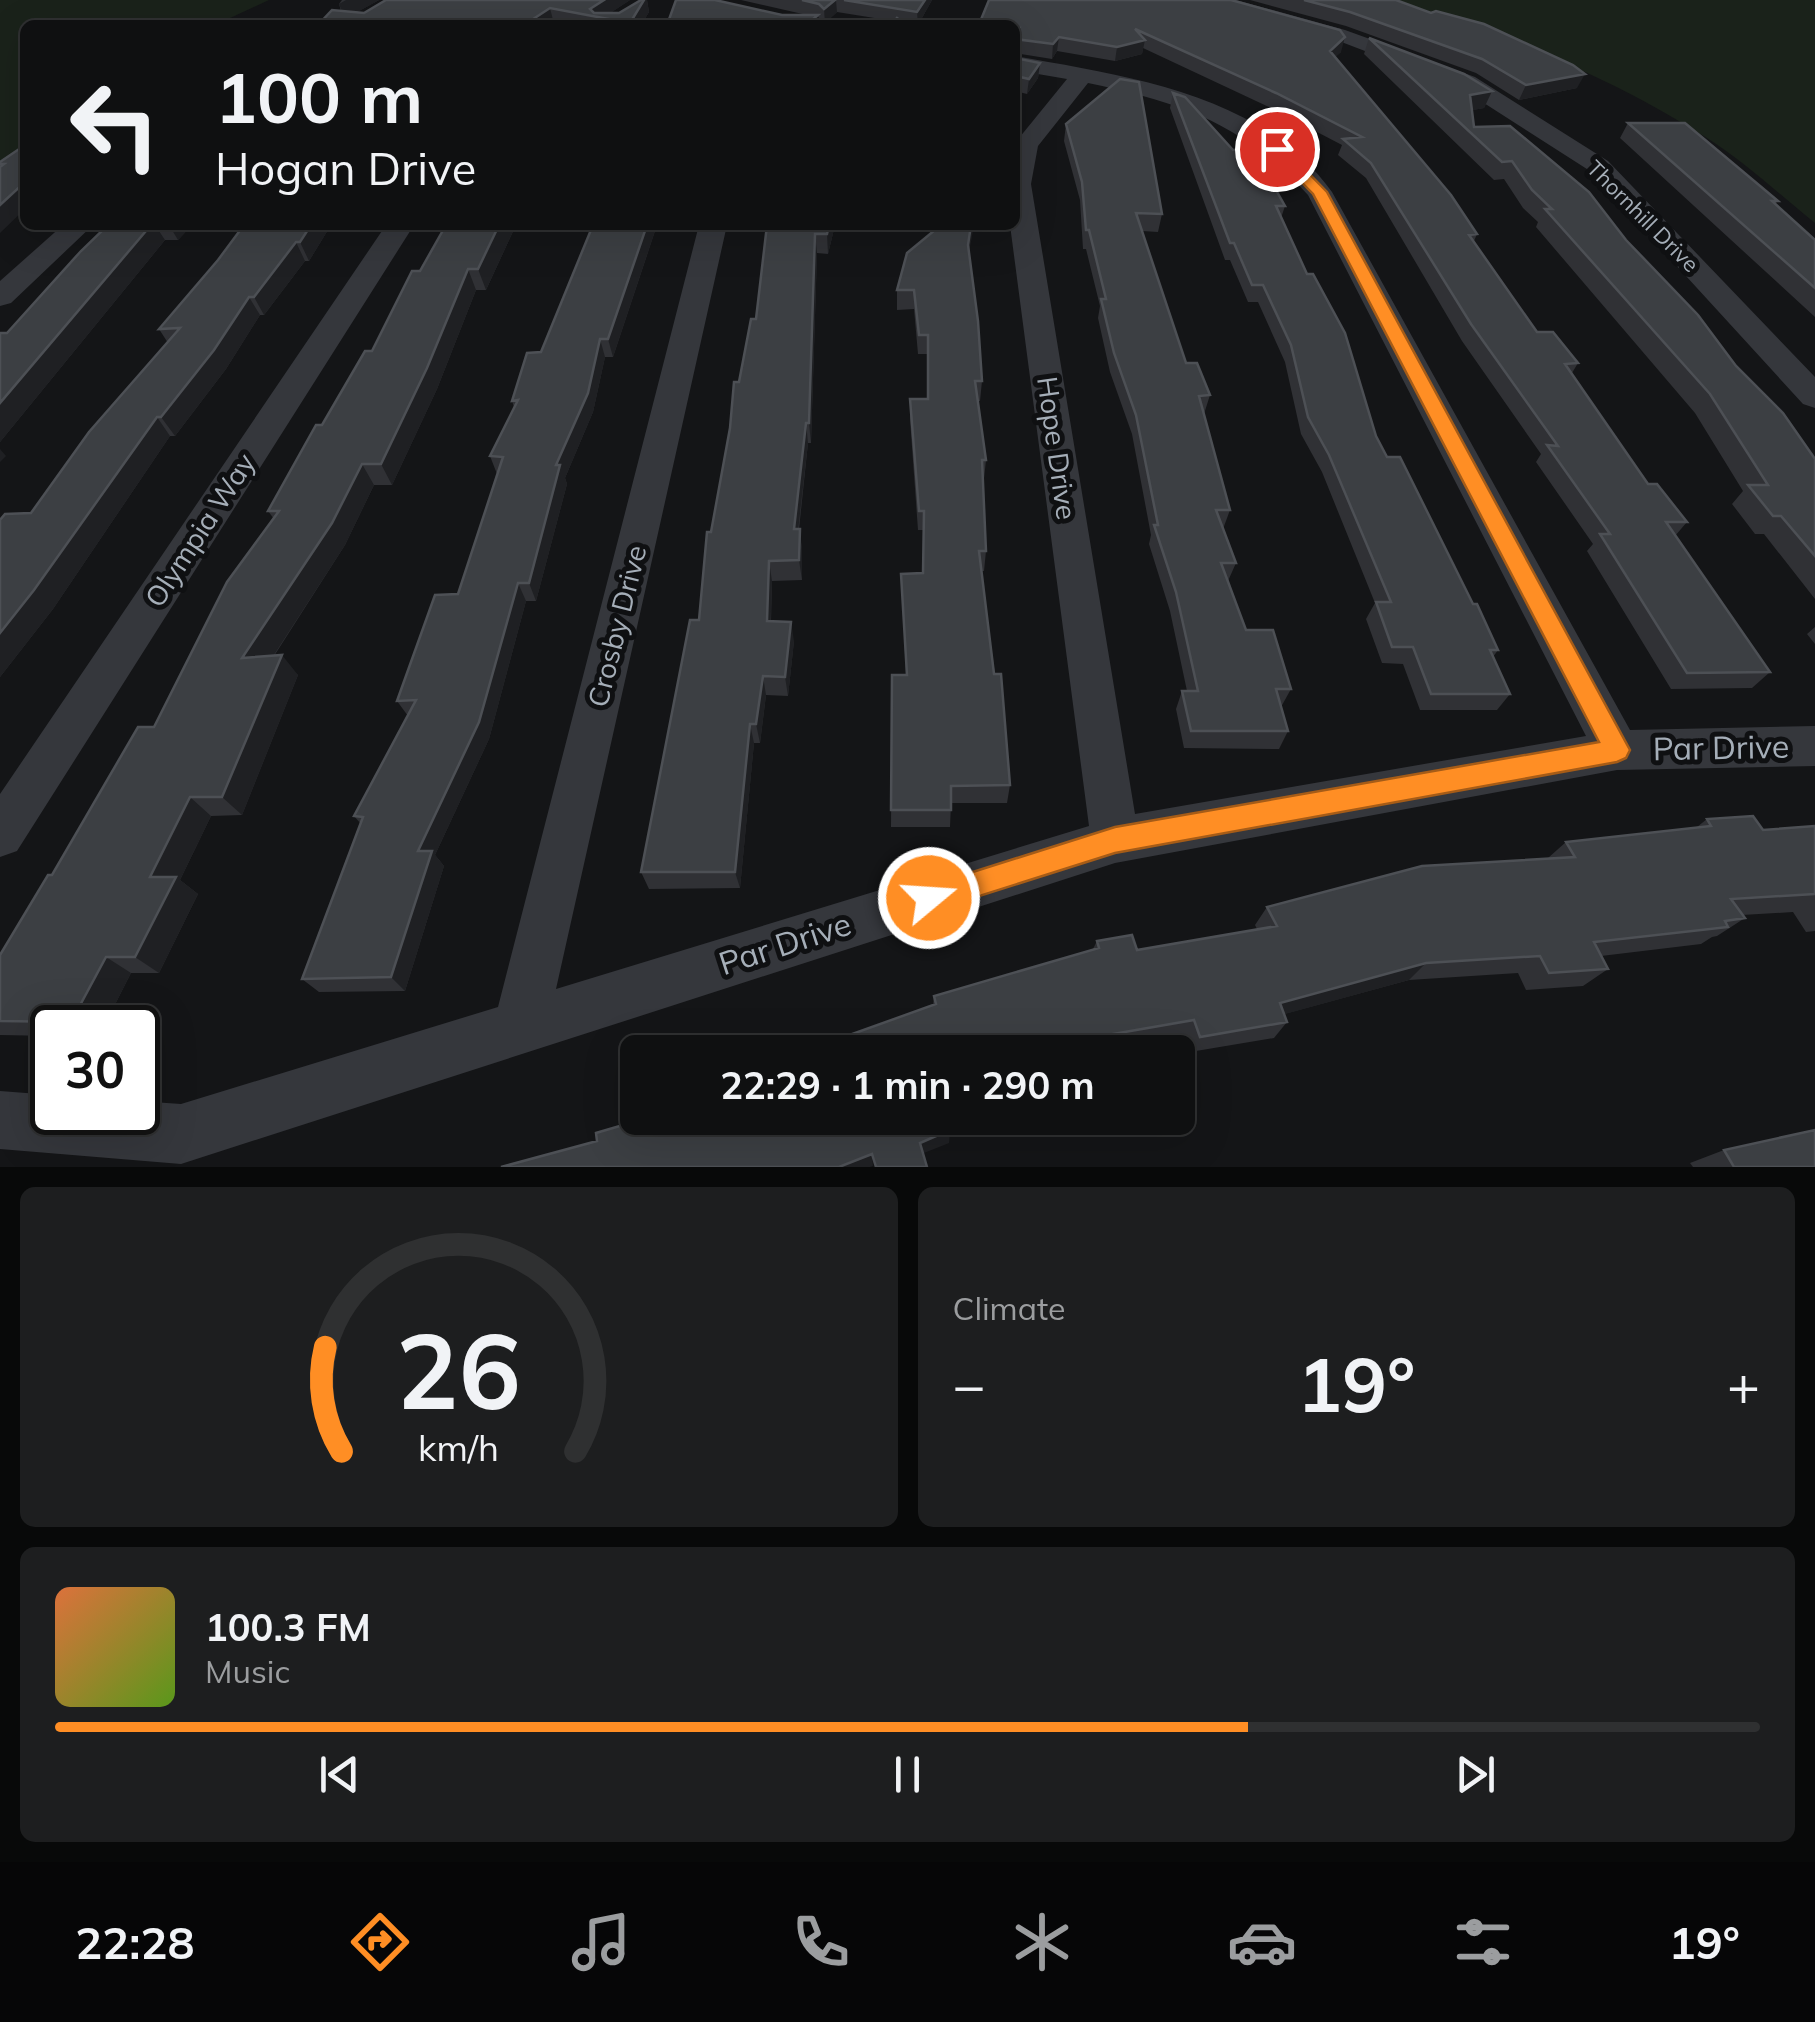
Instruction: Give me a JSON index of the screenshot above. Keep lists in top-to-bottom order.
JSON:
{
  "streets": {
    "street": [
      "Thornhill Drive",
      "Hope Drive",
      "Olympia Way",
      "Crosby Drive",
      "Par Drive"
    ]
  },
  "crossings": [
    ["Hope Drive", "Par Drive"],
    ["Crosby Drive", "Par Drive"]
  ],
  "page": {
    "turn": ["100 m", "Hogan Drive"],
    "limit": "30",
    "trip": "22:29 · 1 min · 290 m",
    "tile": "Climate",
    "heat": ["−", "19°", "+"],
    "song": ["100.3 FM", "Music"],
    "tabs": ["22:28", "19°"],
    "gauge": ["26", "km/h"]
  }
}
